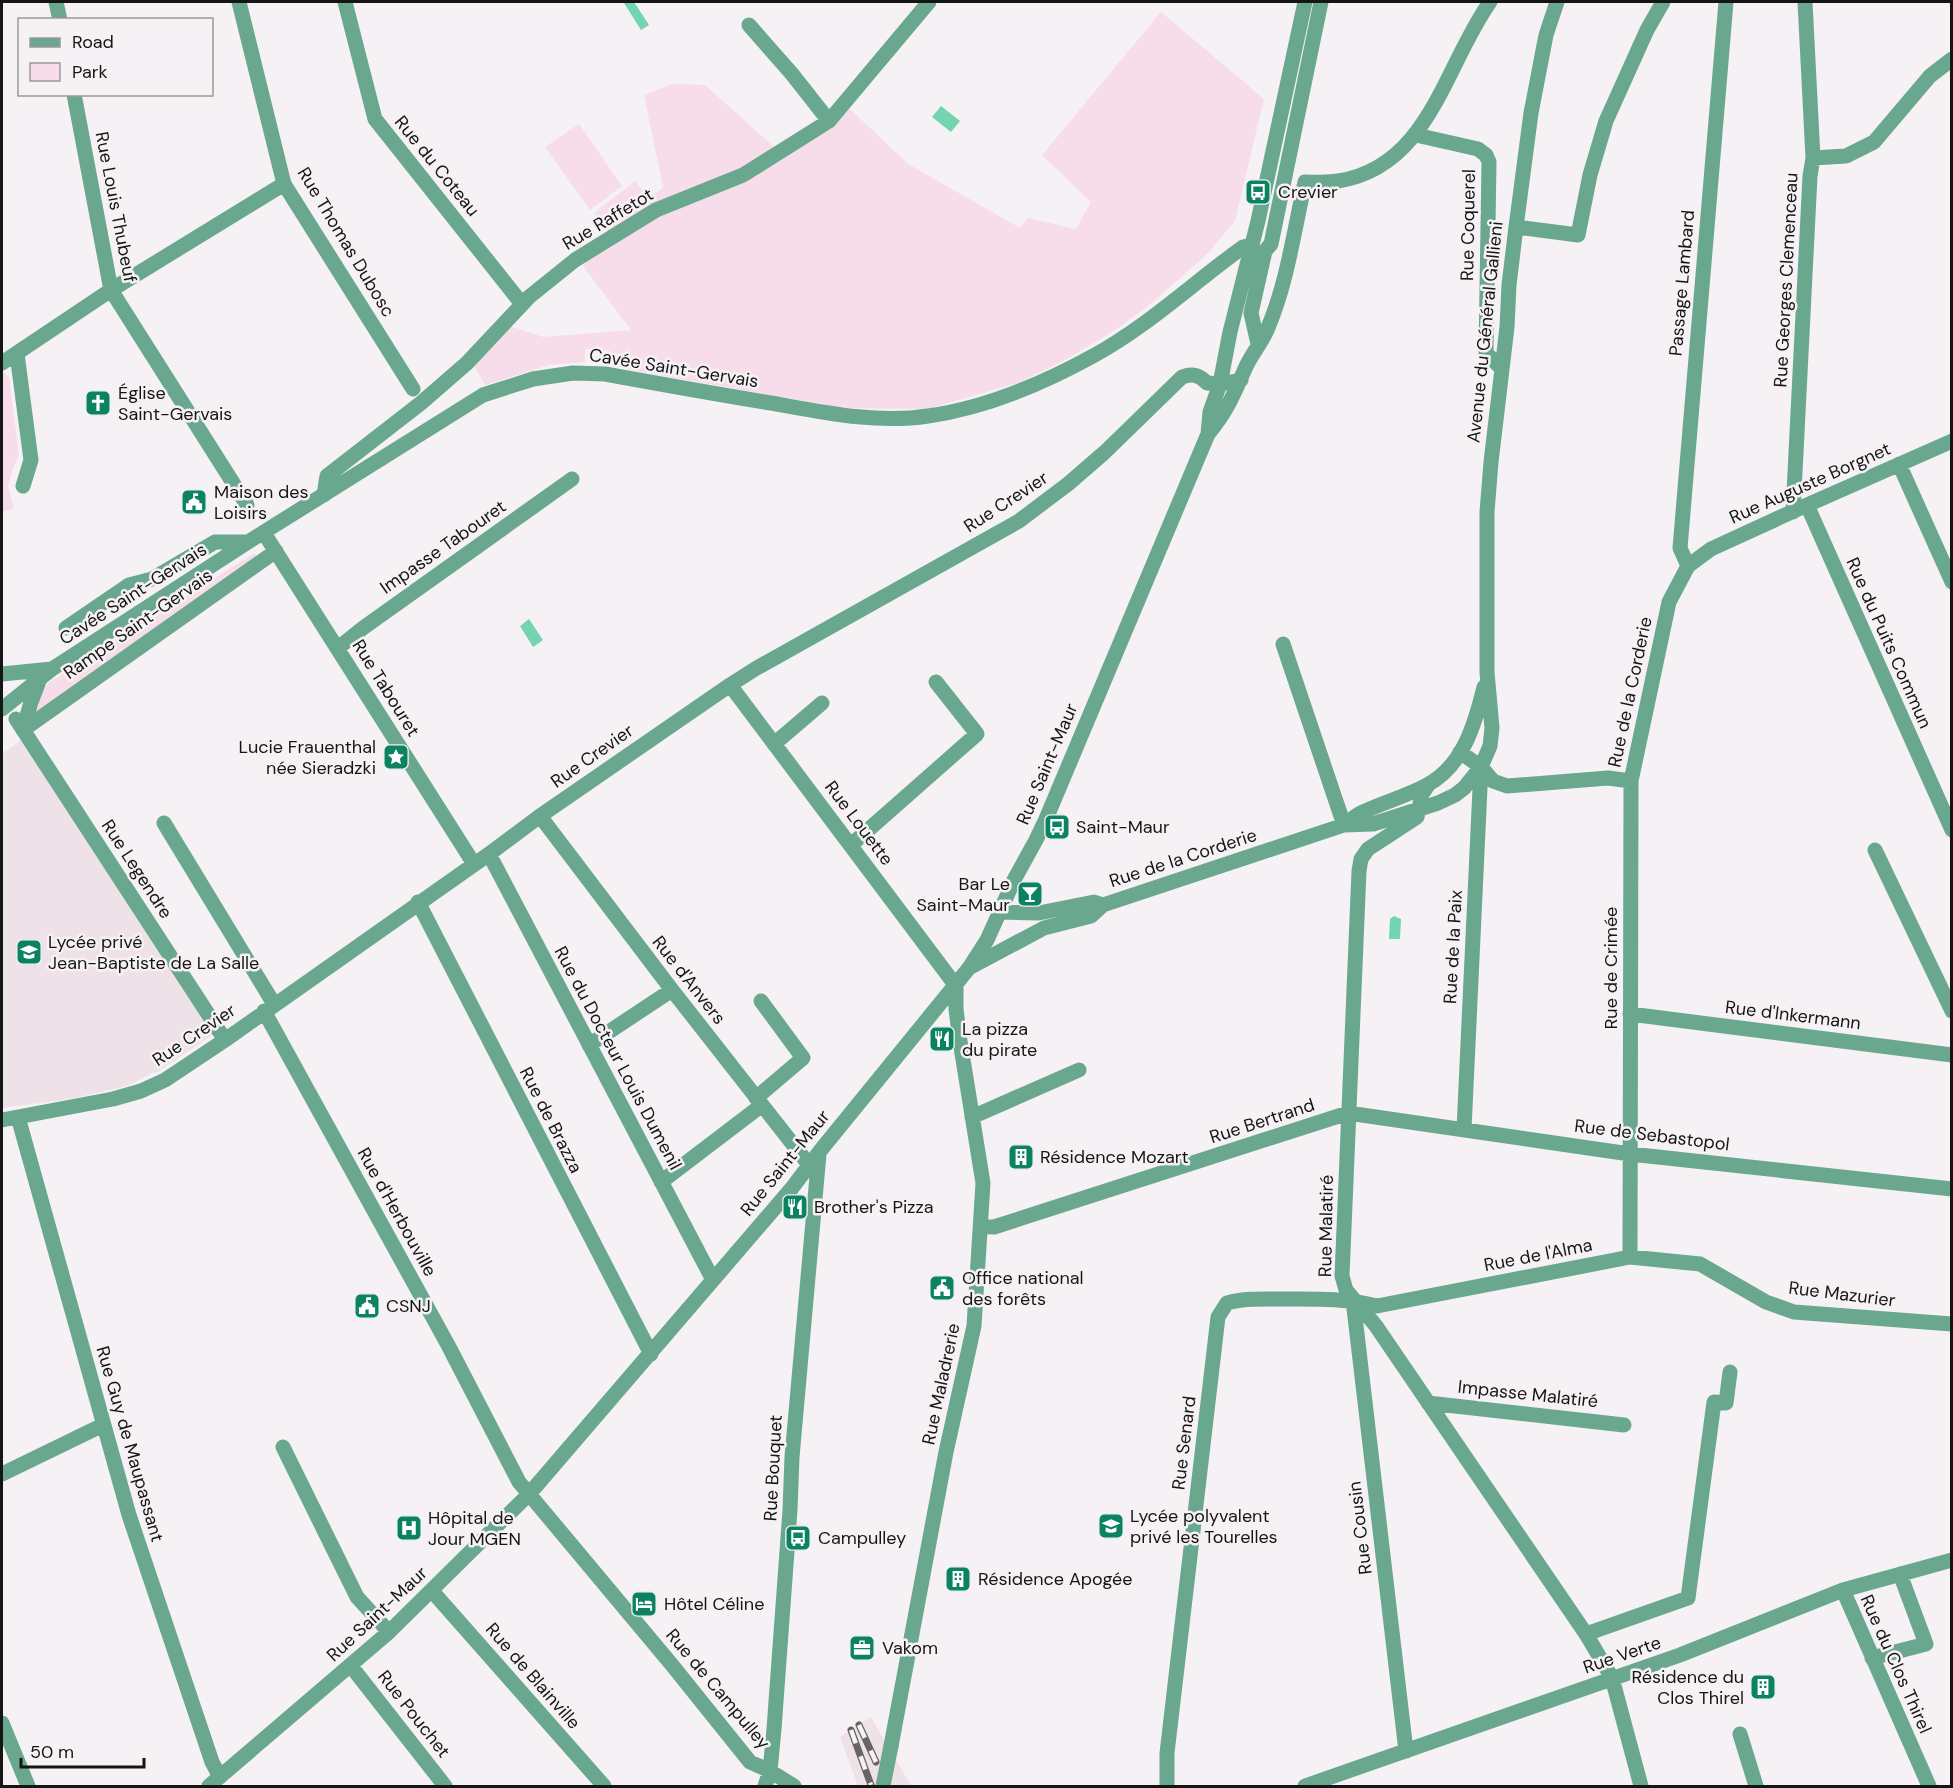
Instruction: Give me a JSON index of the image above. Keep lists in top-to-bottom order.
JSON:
{
  "streets": {
    "street": [
      "Rue du Coteau",
      "Rue Louis Thubeuf",
      "Rue Raffetot",
      "Rue Coquerel",
      "Rue Thomas Dubosc",
      "Rue Georges Clemenceau",
      "Passage Lambard",
      "Avenue du Général Gallieni",
      "Cavée Saint-Gervais",
      "Rue Auguste Borgnet",
      "Rue Crevier",
      "Impasse Tabouret",
      "Rampe Saint-Gervais",
      "Rue du Puits Commun",
      "Rue Tabouret",
      "Rue de la Corderie",
      "Rue Saint-Maur",
      "Rue Louette",
      "Rue Legendre",
      "Rue de la Paix",
      "Rue de Crimée",
      "Rue d'Anvers",
      "Rue d'Inkermann",
      "Rue du Docteur Louis Dumenil",
      "Rue de Brazza",
      "Rue Bertrand",
      "Rue de Sebastopol",
      "Rue d'Herbouville",
      "Rue Malatiré",
      "Rue de l'Alma",
      "Rue Mazurier",
      "Rue Maladrerie",
      "Impasse Malatiré",
      "Rue Senard",
      "Rue Guy de Maupassant",
      "Rue Bouquet",
      "Rue Cousin",
      "Rue Verte",
      "Rue du Clos Thirel",
      "Rue de Blainville",
      "Rue de Campulley",
      "Rue Pouchet"
    ]
  },
  "crossings": [
    ["Rue du Coteau", "Rue Raffetot"],
    ["Rue Raffetot", "Cavée Saint-Gervais"],
    ["Rue Coquerel", "Avenue du Général Gallieni"],
    ["Rue Georges Clemenceau", "Rue Auguste Borgnet"],
    ["Rue Georges Clemenceau", "Rue du Puits Commun"],
    ["Passage Lambard", "Rue Auguste Borgnet"],
    ["Passage Lambard", "Rue de la Corderie"],
    ["Avenue du Général Gallieni", "Rue de la Corderie"],
    ["Cavée Saint-Gervais", "Rampe Saint-Gervais"],
    ["Cavée Saint-Gervais", "Rue Tabouret"],
    ["Cavée Saint-Gervais", "Rue Saint-Maur"],
    ["Rue Auguste Borgnet", "Rue du Puits Commun"],
    ["Rue Auguste Borgnet", "Rue de la Corderie"],
    ["Rue Crevier", "Rue Tabouret"],
    ["Rue Crevier", "Rue Saint-Maur"],
    ["Rue Crevier", "Rue Louette"],
    ["Rue Crevier", "Rue Legendre"],
    ["Rue Crevier", "Rue d'Anvers"],
    ["Rue Crevier", "Rue du Docteur Louis Dumenil"],
    ["Rue Crevier", "Rue de Brazza"],
    ["Rue Crevier", "Rue d'Herbouville"],
    ["Rue Crevier", "Rue Guy de Maupassant"],
    ["Impasse Tabouret", "Rue Tabouret"],
    ["Rampe Saint-Gervais", "Rue Tabouret"],
    ["Rampe Saint-Gervais", "Rue Legendre"],
    ["Rue de la Corderie", "Rue Saint-Maur"],
    ["Rue de la Corderie", "Rue de la Paix"],
    ["Rue de la Corderie", "Rue de Crimée"],
    ["Rue de la Corderie", "Rue Malatiré"],
    ["Rue Saint-Maur", "Rue Louette"],
    ["Rue Saint-Maur", "Rue d'Anvers"],
    ["Rue Saint-Maur", "Rue du Docteur Louis Dumenil"],
    ["Rue Saint-Maur", "Rue de Brazza"],
    ["Rue Saint-Maur", "Rue d'Herbouville"],
    ["Rue Saint-Maur", "Rue Maladrerie"],
    ["Rue Saint-Maur", "Rue Guy de Maupassant"],
    ["Rue Saint-Maur", "Rue Bouquet"],
    ["Rue Saint-Maur", "Rue de Blainville"],
    ["Rue Saint-Maur", "Rue de Campulley"],
    ["Rue Saint-Maur", "Rue Pouchet"],
    ["Rue Louette", "Rue Maladrerie"],
    ["Rue de la Paix", "Rue de Sebastopol"],
    ["Rue de Crimée", "Rue d'Inkermann"],
    ["Rue de Crimée", "Rue de Sebastopol"],
    ["Rue Bertrand", "Rue de Sebastopol"],
    ["Rue Bertrand", "Rue Malatiré"],
    ["Rue Bertrand", "Rue Maladrerie"],
    ["Rue de Sebastopol", "Rue Malatiré"],
    ["Rue d'Herbouville", "Rue de Campulley"],
    ["Rue Malatiré", "Rue de l'Alma"],
    ["Rue Malatiré", "Impasse Malatiré"],
    ["Rue Malatiré", "Rue Senard"],
    ["Rue Malatiré", "Rue Cousin"],
    ["Rue Malatiré", "Rue Verte"],
    ["Rue de l'Alma", "Rue Mazurier"],
    ["Rue de l'Alma", "Rue Senard"],
    ["Rue de l'Alma", "Rue Cousin"],
    ["Rue Senard", "Rue Cousin"],
    ["Rue Bouquet", "Rue de Campulley"],
    ["Rue Cousin", "Rue Verte"],
    ["Rue Verte", "Rue du Clos Thirel"]
  ],
  "places": {
    "bus stop": ["Crevier", "Saint-Maur", "Campulley"],
    "church": ["Église Saint-Gervais"],
    "public building": ["Maison des Loisirs", "Office national des forêts", "CSNJ"],
    "place": ["Lucie Frauenthal née Sieradzki"],
    "bar": ["Bar Le Saint-Maur"],
    "school or university": ["Lycée privé Jean-Baptiste de La Salle", "Lycée polyvalent privé les Tourelles"],
    "restaurant": ["La pizza du pirate", "Brother's Pizza"],
    "building": ["Résidence Mozart", "Résidence Apogée", "Résidence du Clos Thirel"],
    "hospital": ["Hôpital de Jour MGEN"],
    "hotel": ["Hôtel Céline"],
    "office": ["Vakom"]
  },
  "legend": ["Road", "Park"],
  "scale_bar": "50 m"
}
